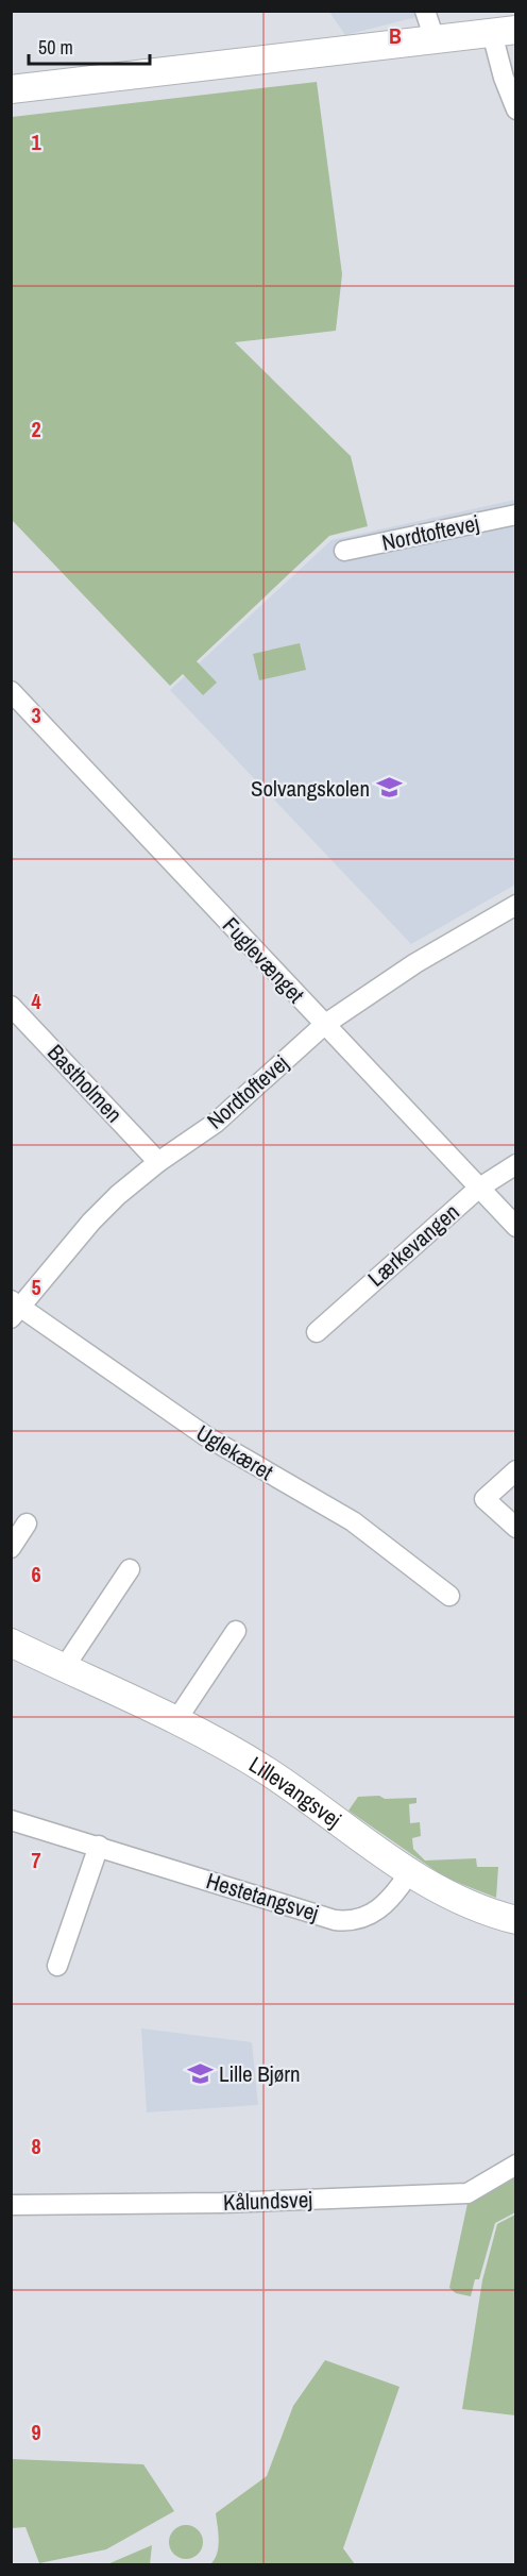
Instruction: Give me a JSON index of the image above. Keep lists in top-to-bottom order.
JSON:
{
  "streets": {
    "street": [
      "Nordtoftevej",
      "Fuglevænget",
      "Bastholmen",
      "Lærkevangen",
      "Uglekæret",
      "Lillevangsvej",
      "Hestetangsvej",
      "Kålundsvej"
    ]
  },
  "crossings": [
    ["Nordtoftevej", "Fuglevænget"],
    ["Nordtoftevej", "Bastholmen"],
    ["Nordtoftevej", "Uglekæret"],
    ["Fuglevænget", "Lærkevangen"],
    ["Lillevangsvej", "Hestetangsvej"]
  ],
  "places": {
    "school or university": ["Solvangskolen", "Lille Bjørn"]
  },
  "scale_bar": "50 m",
  "grid": {
    "columns": ["B"],
    "rows": [
      "1",
      "2",
      "3",
      "4",
      "5",
      "6",
      "7",
      "8",
      "9"
    ]
  }
}
